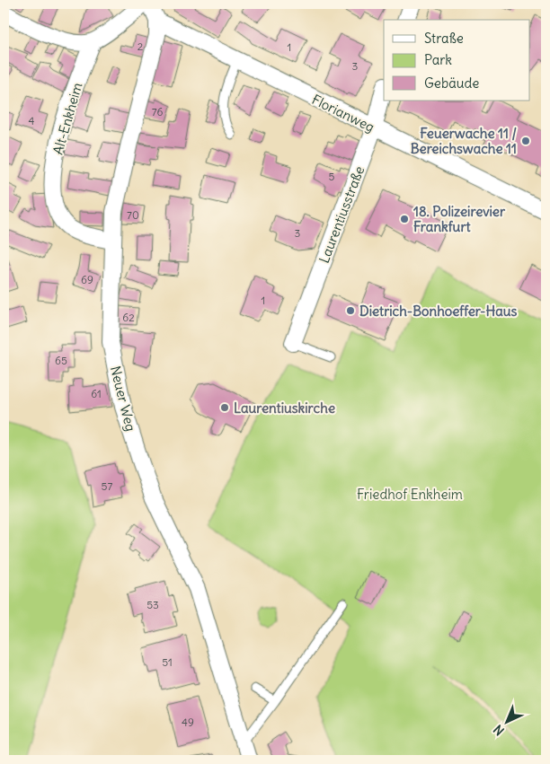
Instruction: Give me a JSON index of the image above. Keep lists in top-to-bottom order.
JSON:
{
  "streets": {
    "street": [
      "Florianweg",
      "Alt-Enkheim",
      "Laurentiusstraße",
      "Neuer Weg"
    ]
  },
  "crossings": [
    ["Florianweg", "Laurentiusstraße"],
    ["Florianweg", "Neuer Weg"],
    ["Alt-Enkheim", "Neuer Weg"]
  ],
  "parks": ["Friedhof Enkheim"],
  "places": [
    "Feuerwache 11 / Bereichswache 11",
    "18. Polizeirevier Frankfurt",
    "Dietrich-Bonhoeffer-Haus",
    "Laurentiuskirche"
  ],
  "house_numbers": [
    "2",
    "1",
    "3",
    "76",
    "4",
    "5",
    "70",
    "3",
    "69",
    "1",
    "62",
    "65",
    "61",
    "57",
    "53",
    "51",
    "49"
  ],
  "legend": ["Straße", "Park", "Gebäude"],
  "north": "bottom left"
}
